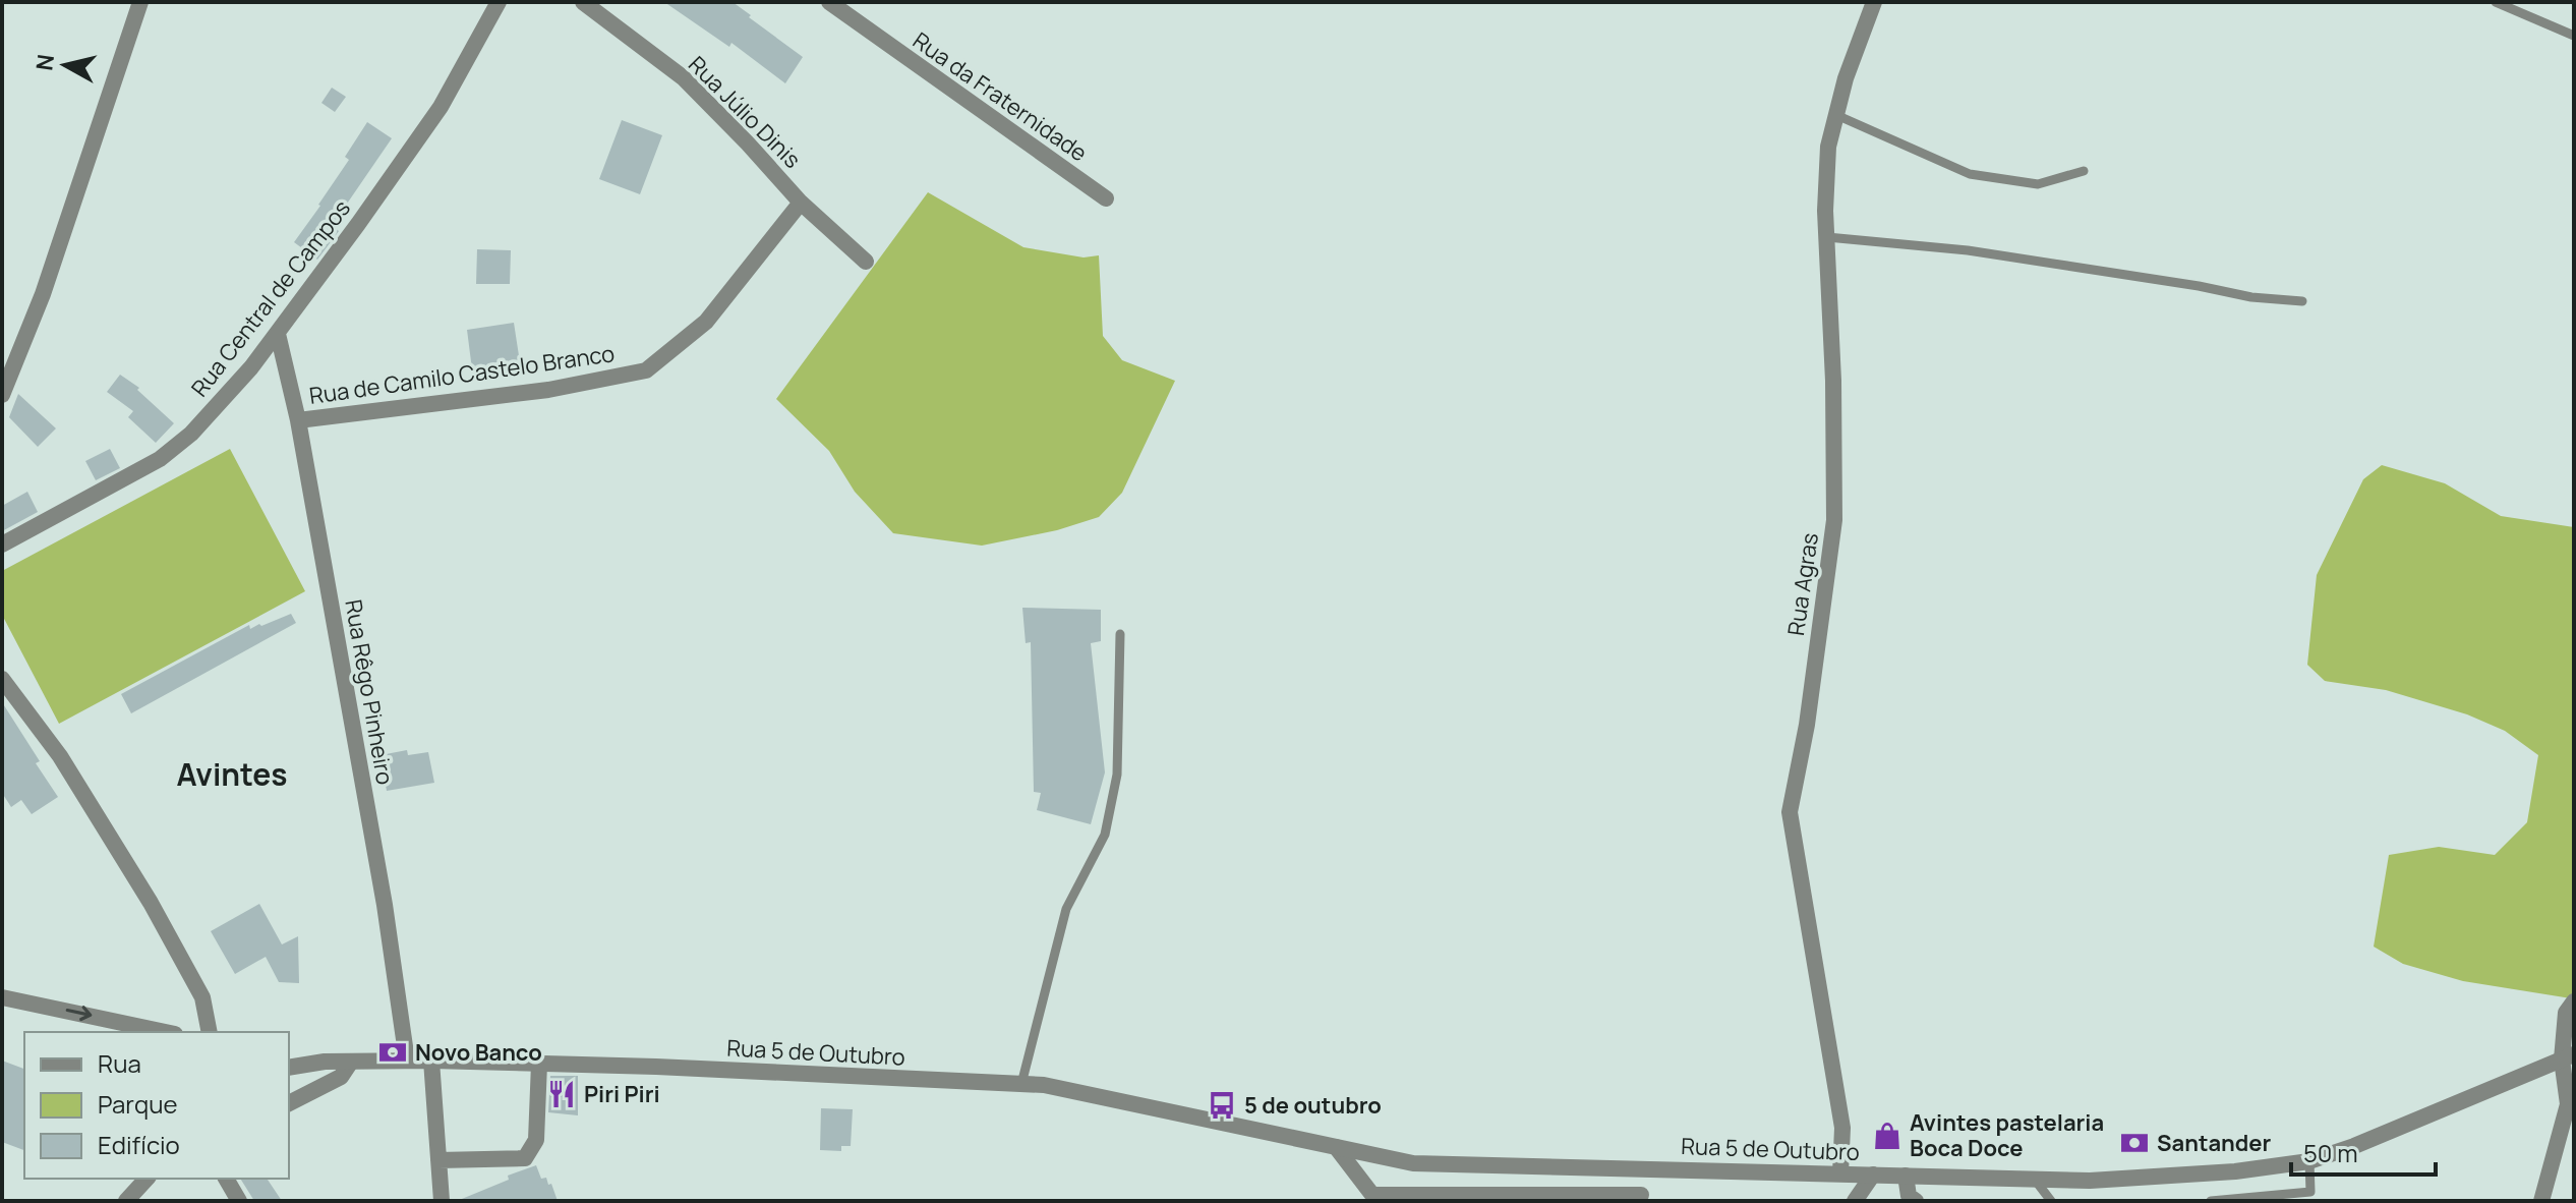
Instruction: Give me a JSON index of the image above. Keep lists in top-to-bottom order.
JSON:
{
  "streets": {
    "street": [
      "Rua da Fraternidade",
      "Rua Júlio Dinis",
      "Rua Central de Campos",
      "Rua de Camilo Castelo Branco",
      "Rua Agras",
      "Rua Rêgo Pinheiro",
      "Rua 5 de Outubro"
    ]
  },
  "crossings": [
    ["Rua Júlio Dinis", "Rua de Camilo Castelo Branco"],
    ["Rua Central de Campos", "Rua Rêgo Pinheiro"],
    ["Rua de Camilo Castelo Branco", "Rua Rêgo Pinheiro"],
    ["Rua Agras", "Rua 5 de Outubro"],
    ["Rua Rêgo Pinheiro", "Rua 5 de Outubro"]
  ],
  "districts": ["Avintes"],
  "places": {
    "bank": ["Novo Banco", "Santander"],
    "restaurant": ["Piri Piri"],
    "bus stop": ["5 de outubro"],
    "shop": ["Avintes pastelaria Boca Doce"]
  },
  "legend": ["Rua", "Parque", "Edifício"],
  "scale_bar": "50 m",
  "north": "left"
}
